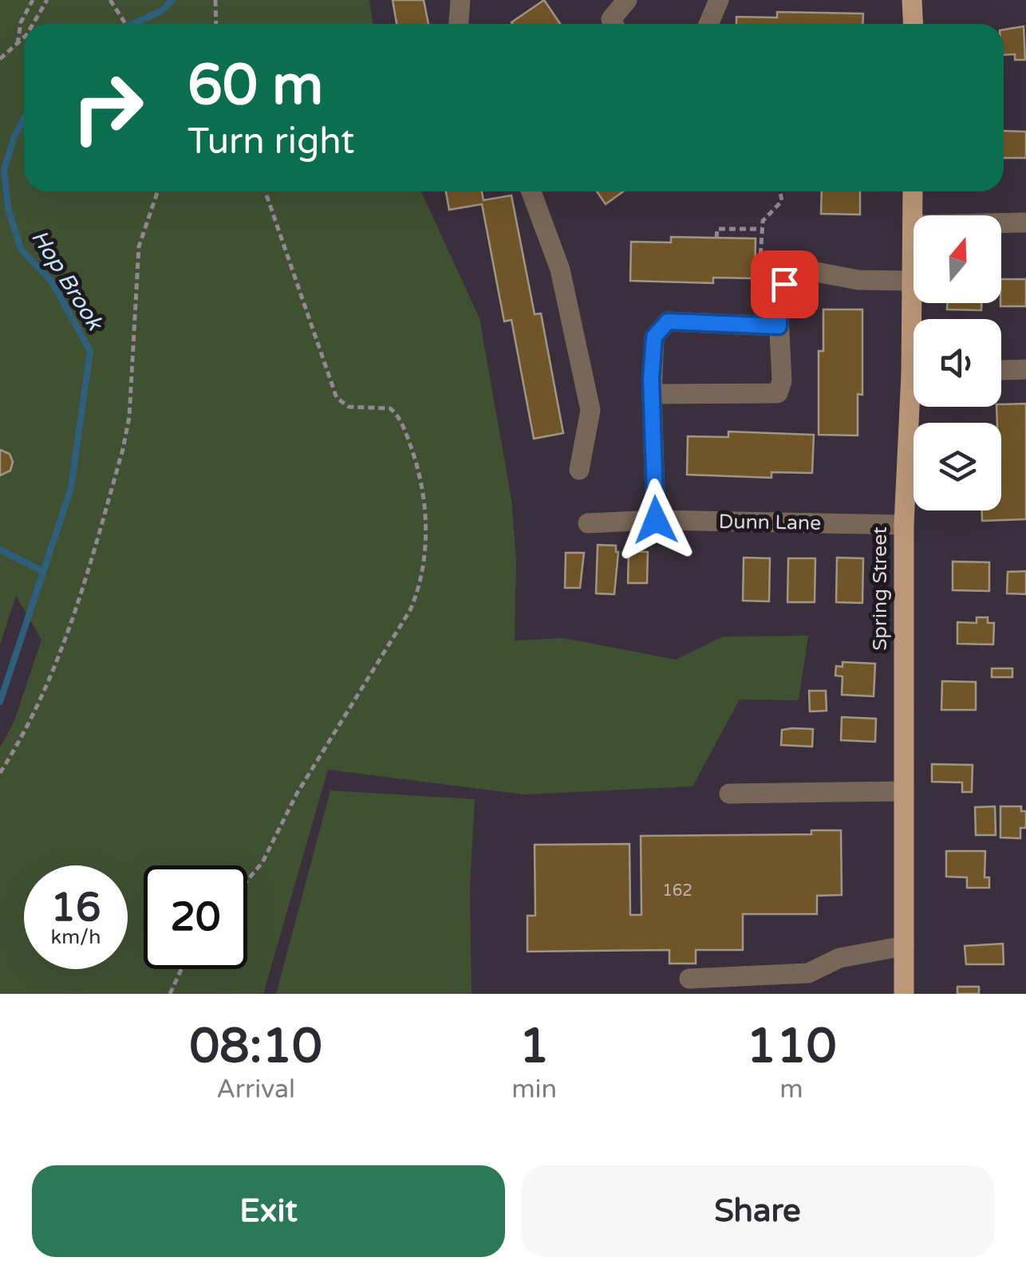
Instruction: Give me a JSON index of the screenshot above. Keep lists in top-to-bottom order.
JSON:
{
  "streets": {
    "main road": ["Spring Street"],
    "street": ["Dunn Lane"]
  },
  "crossings": [
    ["Dunn Lane", "Spring Street"]
  ],
  "water": ["Hop Brook"],
  "house_numbers": ["162"],
  "north": "top",
  "page": {
    "turn": ["60 m", "Turn right"],
    "speed": "16 km/h",
    "limit": "20",
    "eta": [
      "08:10",
      "Arrival",
      "1",
      "min",
      "110",
      "m"
    ],
    "buttons": ["Exit", "Share"]
  }
}
